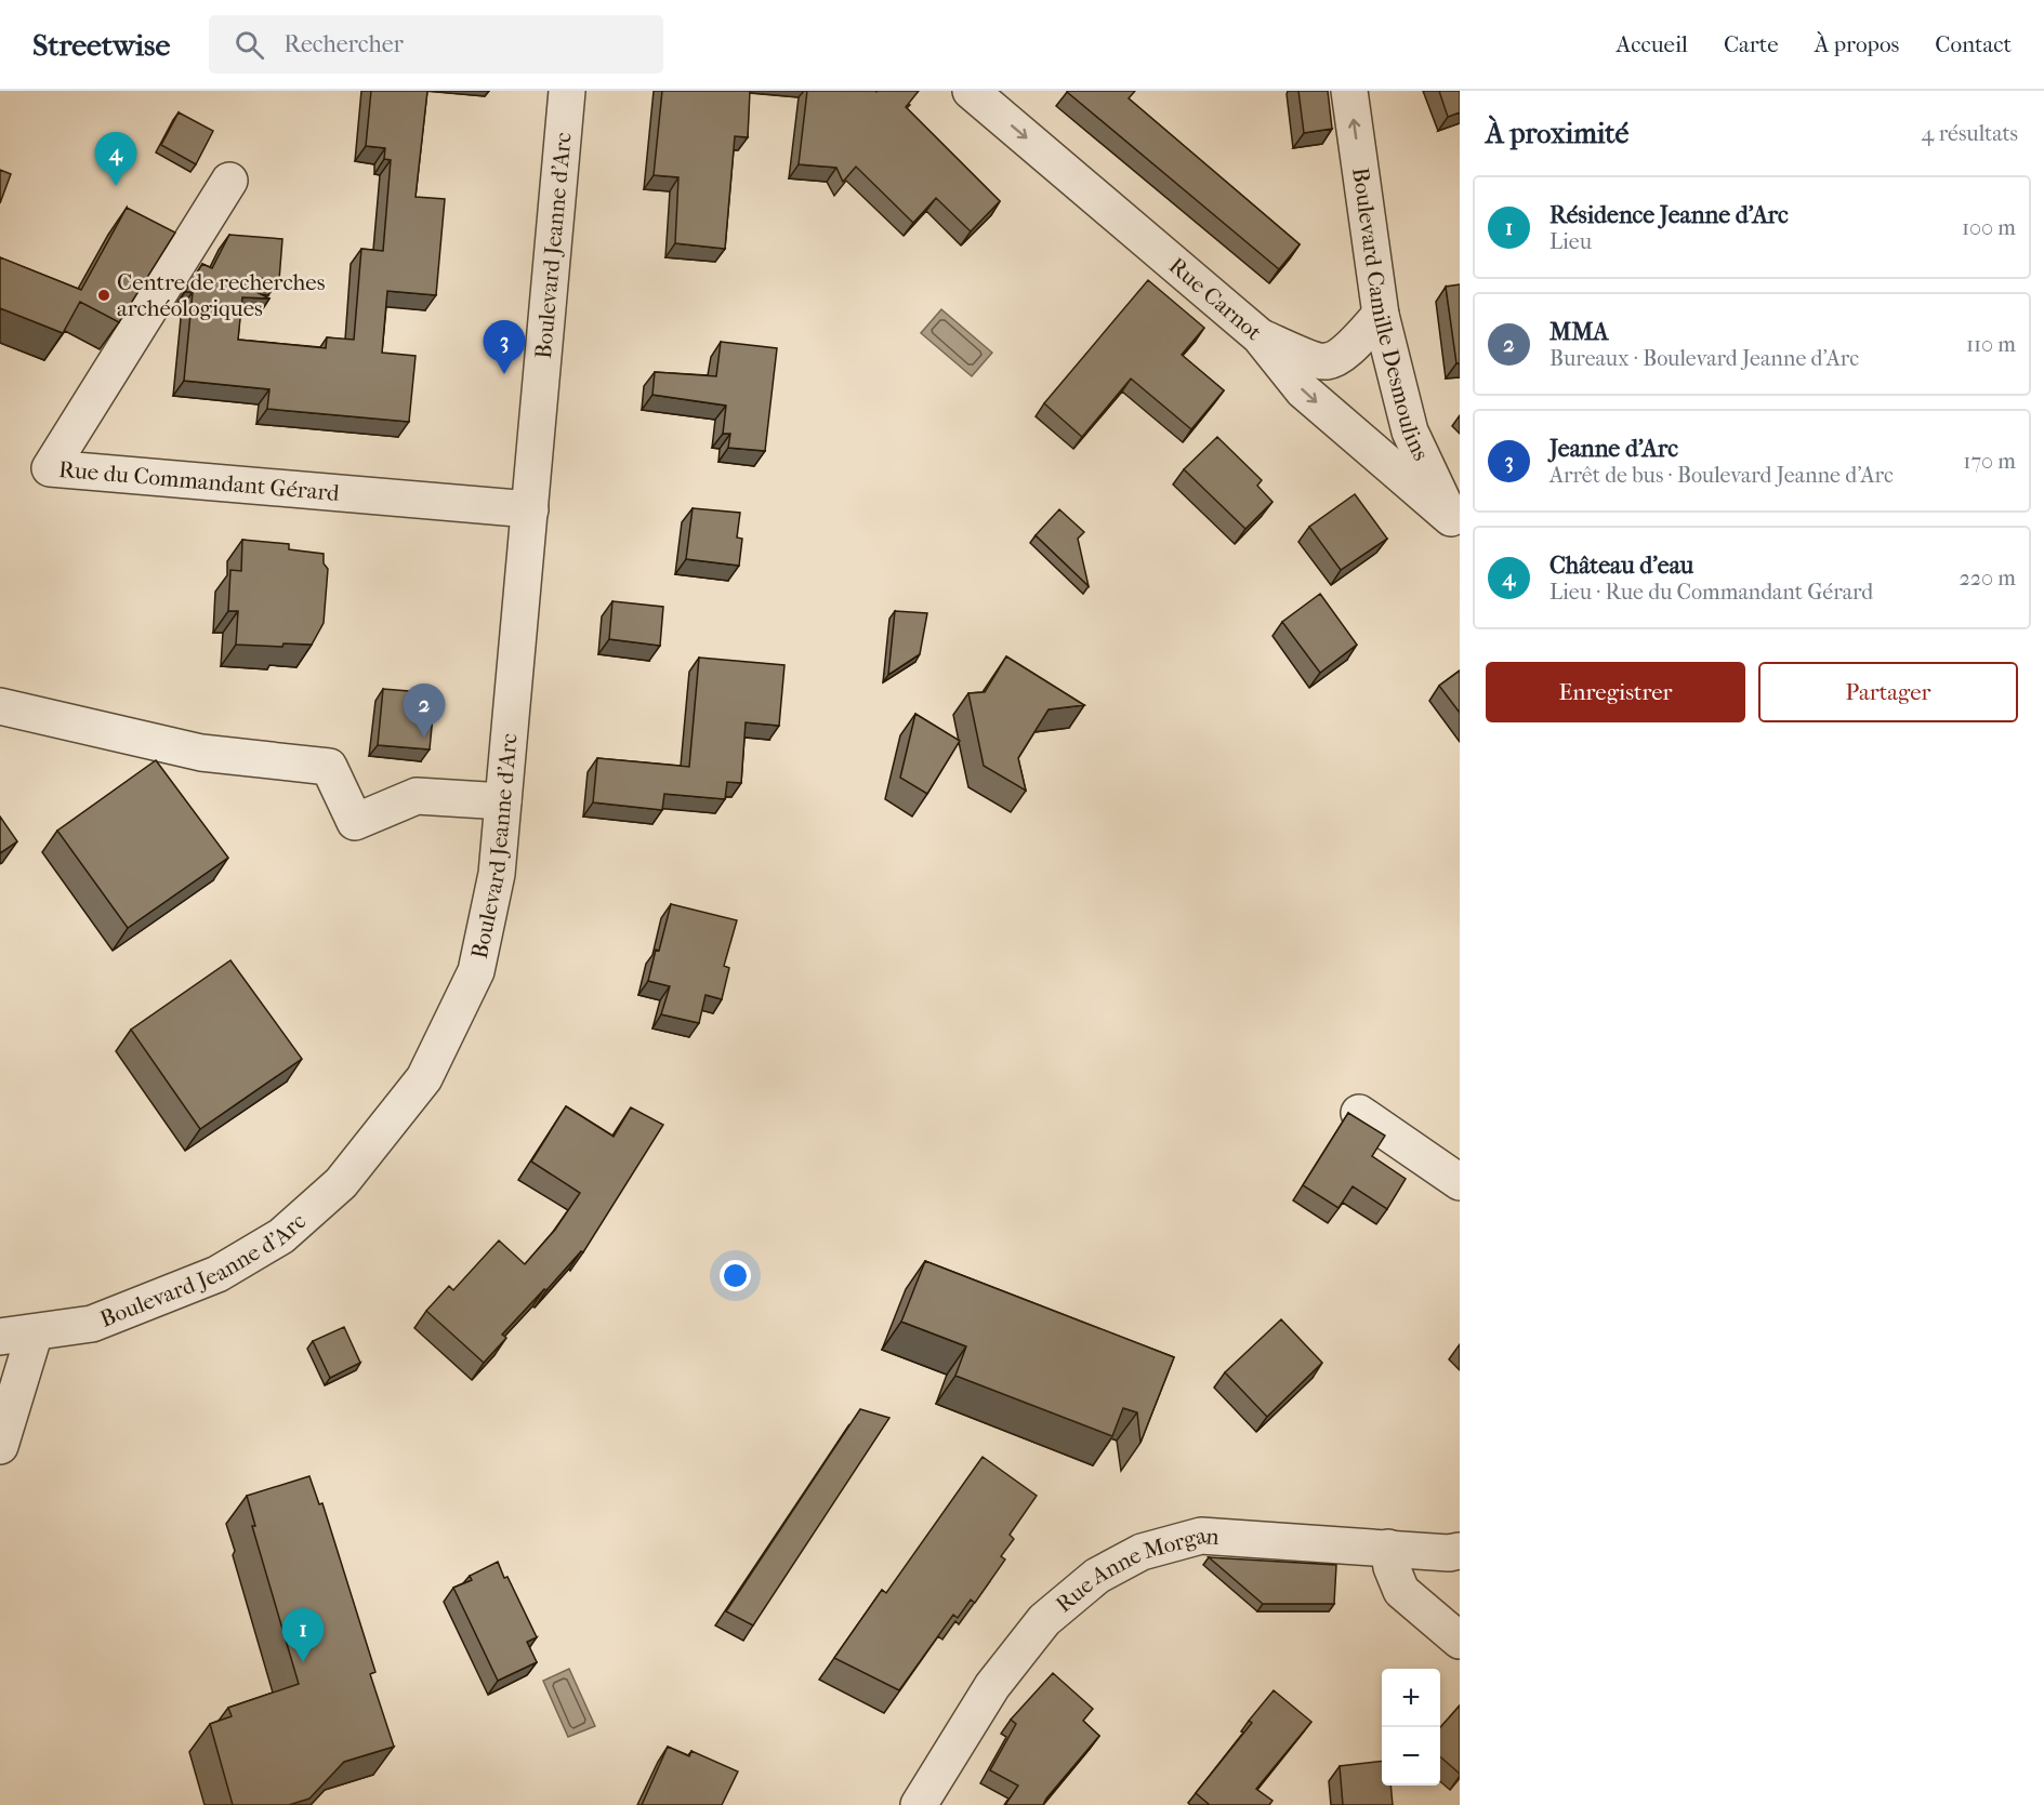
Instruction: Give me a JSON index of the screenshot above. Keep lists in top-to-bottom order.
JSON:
{
  "streets": {
    "street": [
      "Boulevard Jeanne d'Arc",
      "Rue Carnot",
      "Boulevard Camille Desmoulins",
      "Rue du Commandant Gérard",
      "Rue Anne Morgan"
    ]
  },
  "crossings": [
    ["Boulevard Jeanne d'Arc", "Rue du Commandant Gérard"],
    ["Rue Carnot", "Boulevard Camille Desmoulins"]
  ],
  "one_way": ["Rue Carnot", "Boulevard Camille Desmoulins"],
  "places": ["Centre de recherches archéologiques"],
  "page": {
    "header": "Streetwise",
    "search": "Rechercher",
    "nav": [
      "Accueil",
      "Carte",
      "À propos",
      "Contact"
    ],
    "heading": ["À proximité", "4 résultats"],
    "pins": [
      "4",
      "3",
      "2",
      "1"
    ],
    "list": [
      {
        "mark": "1",
        "name": "Résidence Jeanne d'Arc",
        "note": "Lieu",
        "value": "100 m"
      },
      {
        "mark": "2",
        "name": "MMA",
        "note": "Bureaux · Boulevard Jeanne d'Arc",
        "value": "110 m"
      },
      {
        "mark": "3",
        "name": "Jeanne d'Arc",
        "note": "Arrêt de bus · Boulevard Jeanne d'Arc",
        "value": "170 m"
      },
      {
        "mark": "4",
        "name": "Château d'eau",
        "note": "Lieu · Rue du Commandant Gérard",
        "value": "220 m"
      }
    ],
    "buttons": ["Enregistrer", "Partager"],
    "map_buttons": ["+", "−"]
  }
}
